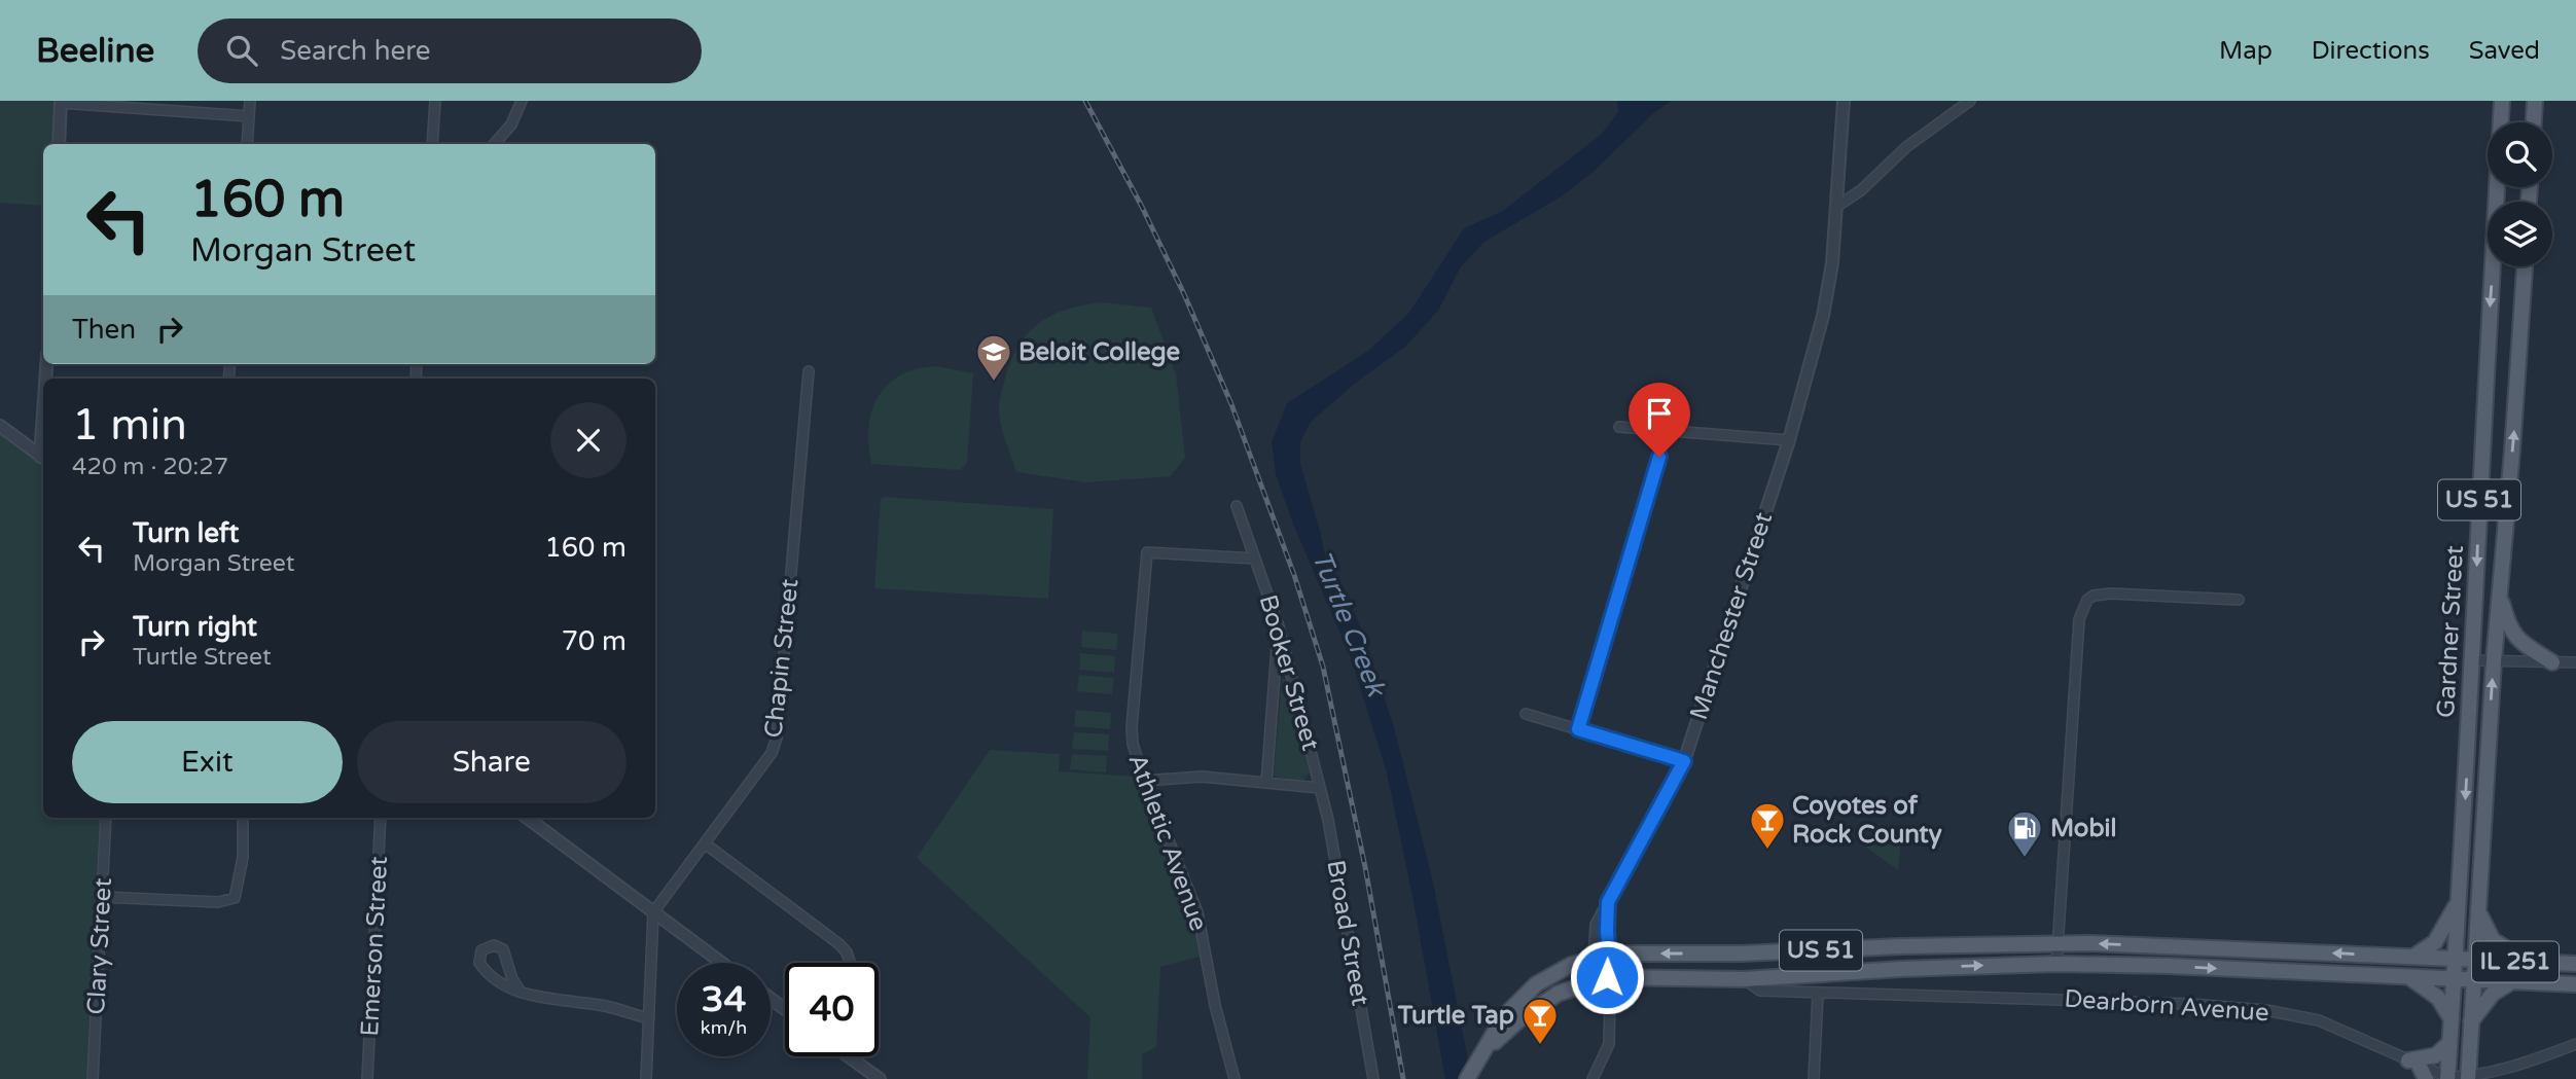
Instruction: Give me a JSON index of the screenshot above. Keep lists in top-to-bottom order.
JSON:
{
  "streets": {
    "main road": ["US 51", "Gardner Street", "IL 251"],
    "street": [
      "Manchester Street",
      "Chapin Street",
      "Booker Street",
      "Athletic Avenue",
      "Broad Street",
      "Clary Street",
      "Emerson Street",
      "Dearborn Avenue"
    ]
  },
  "crossings": [
    ["US 51", "Manchester Street"],
    ["US 51", "Gardner Street"],
    ["US 51", "IL 251"],
    ["US 51", "Dearborn Avenue"],
    ["Gardner Street", "IL 251"],
    ["Gardner Street", "Dearborn Avenue"],
    ["Booker Street", "Athletic Avenue"],
    ["Booker Street", "Broad Street"]
  ],
  "water": ["Turtle Creek"],
  "places": {
    "school or university": ["Beloit College"],
    "bar": ["Coyotes of Rock County", "Turtle Tap"],
    "fuel station": ["Mobil"]
  },
  "page": {
    "header": "Beeline",
    "search": "Search here",
    "nav": ["Map", "Directions", "Saved"],
    "turn": ["160 m", "Morgan Street"],
    "then": "Then",
    "heading": ["1 min", "420 m · 20:27"],
    "list": [
      {
        "name": "Turn left",
        "note": "Morgan Street",
        "value": "160 m"
      },
      {
        "name": "Turn right",
        "note": "Turtle Street",
        "value": "70 m"
      }
    ],
    "buttons": ["Exit", "Share"],
    "speed": "34 km/h",
    "limit": "40"
  }
}
